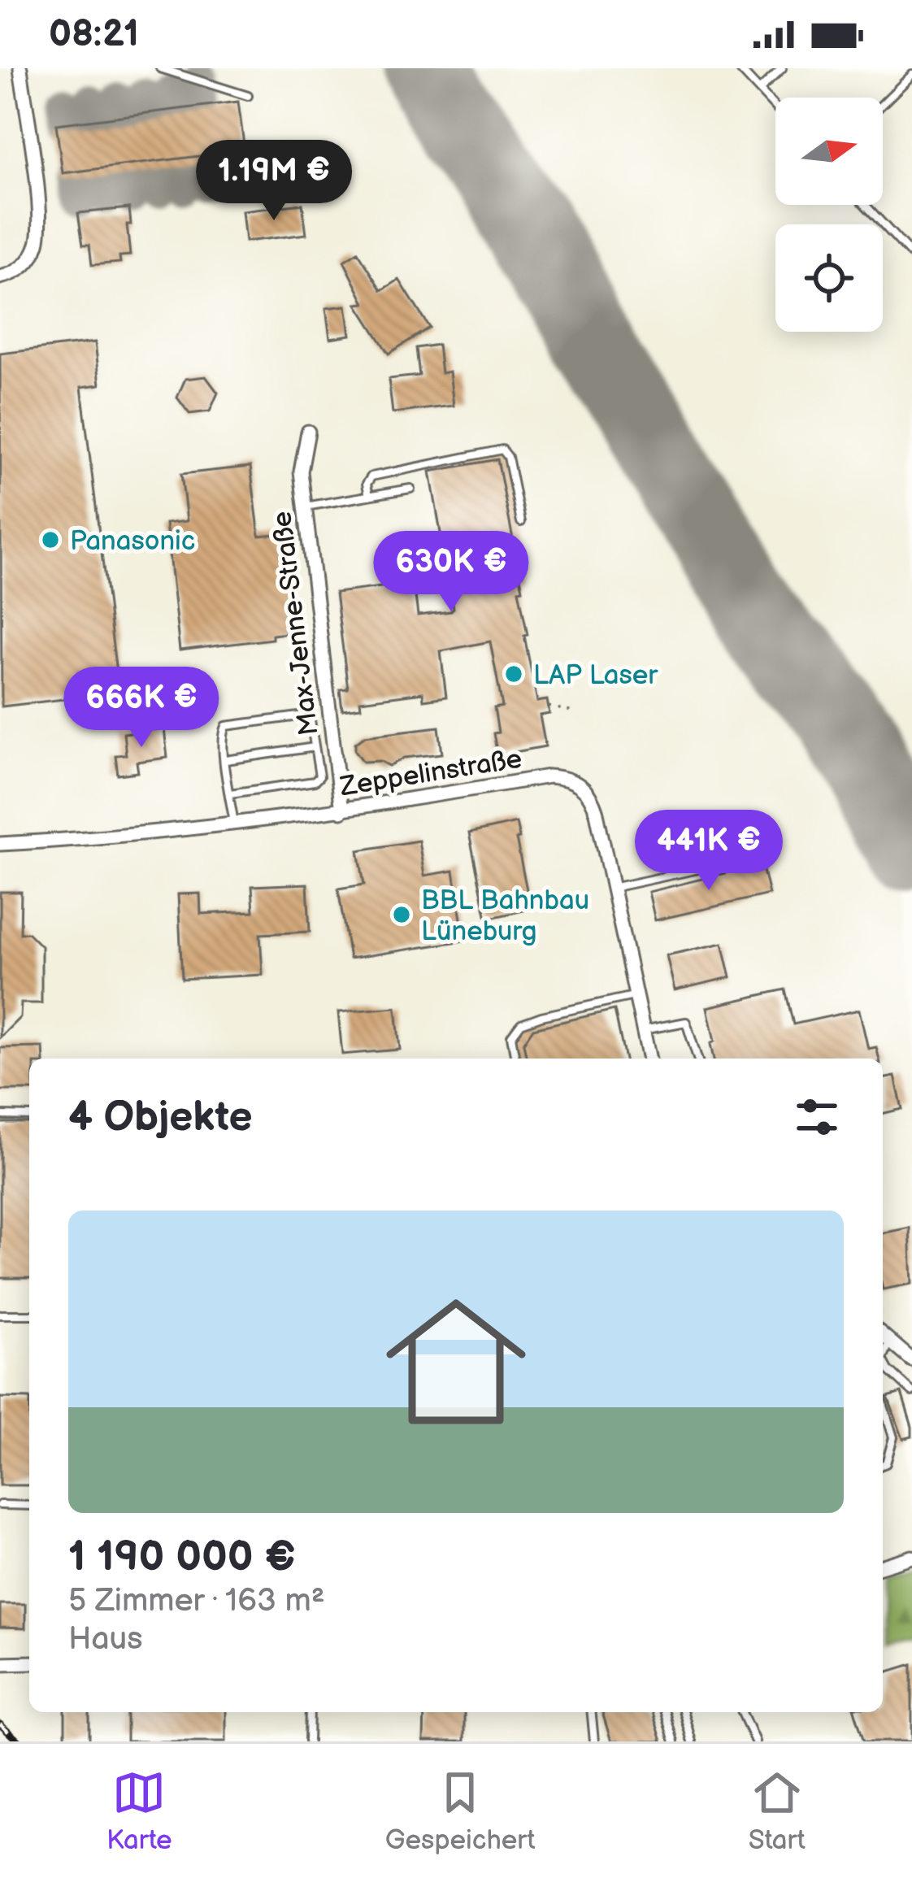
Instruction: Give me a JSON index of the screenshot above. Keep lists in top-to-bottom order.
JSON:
{
  "streets": {
    "street": ["Max-Jenne-Straße", "Zeppelinstraße"]
  },
  "crossings": [
    ["Max-Jenne-Straße", "Zeppelinstraße"]
  ],
  "places": ["Panasonic", "LAP Laser", "BBL Bahnbau Lüneburg"],
  "north": "right",
  "page": {
    "status": "08:21",
    "price": [
      "1.19M €",
      "630K €",
      "666K €",
      "441K €"
    ],
    "heading": "4 Objekte",
    "list": [
      {
        "name": "1 190 000 €",
        "note": "5 Zimmer · 163 m² · Haus"
      }
    ],
    "tabs": ["Karte", "Gespeichert", "Start"]
  }
}
